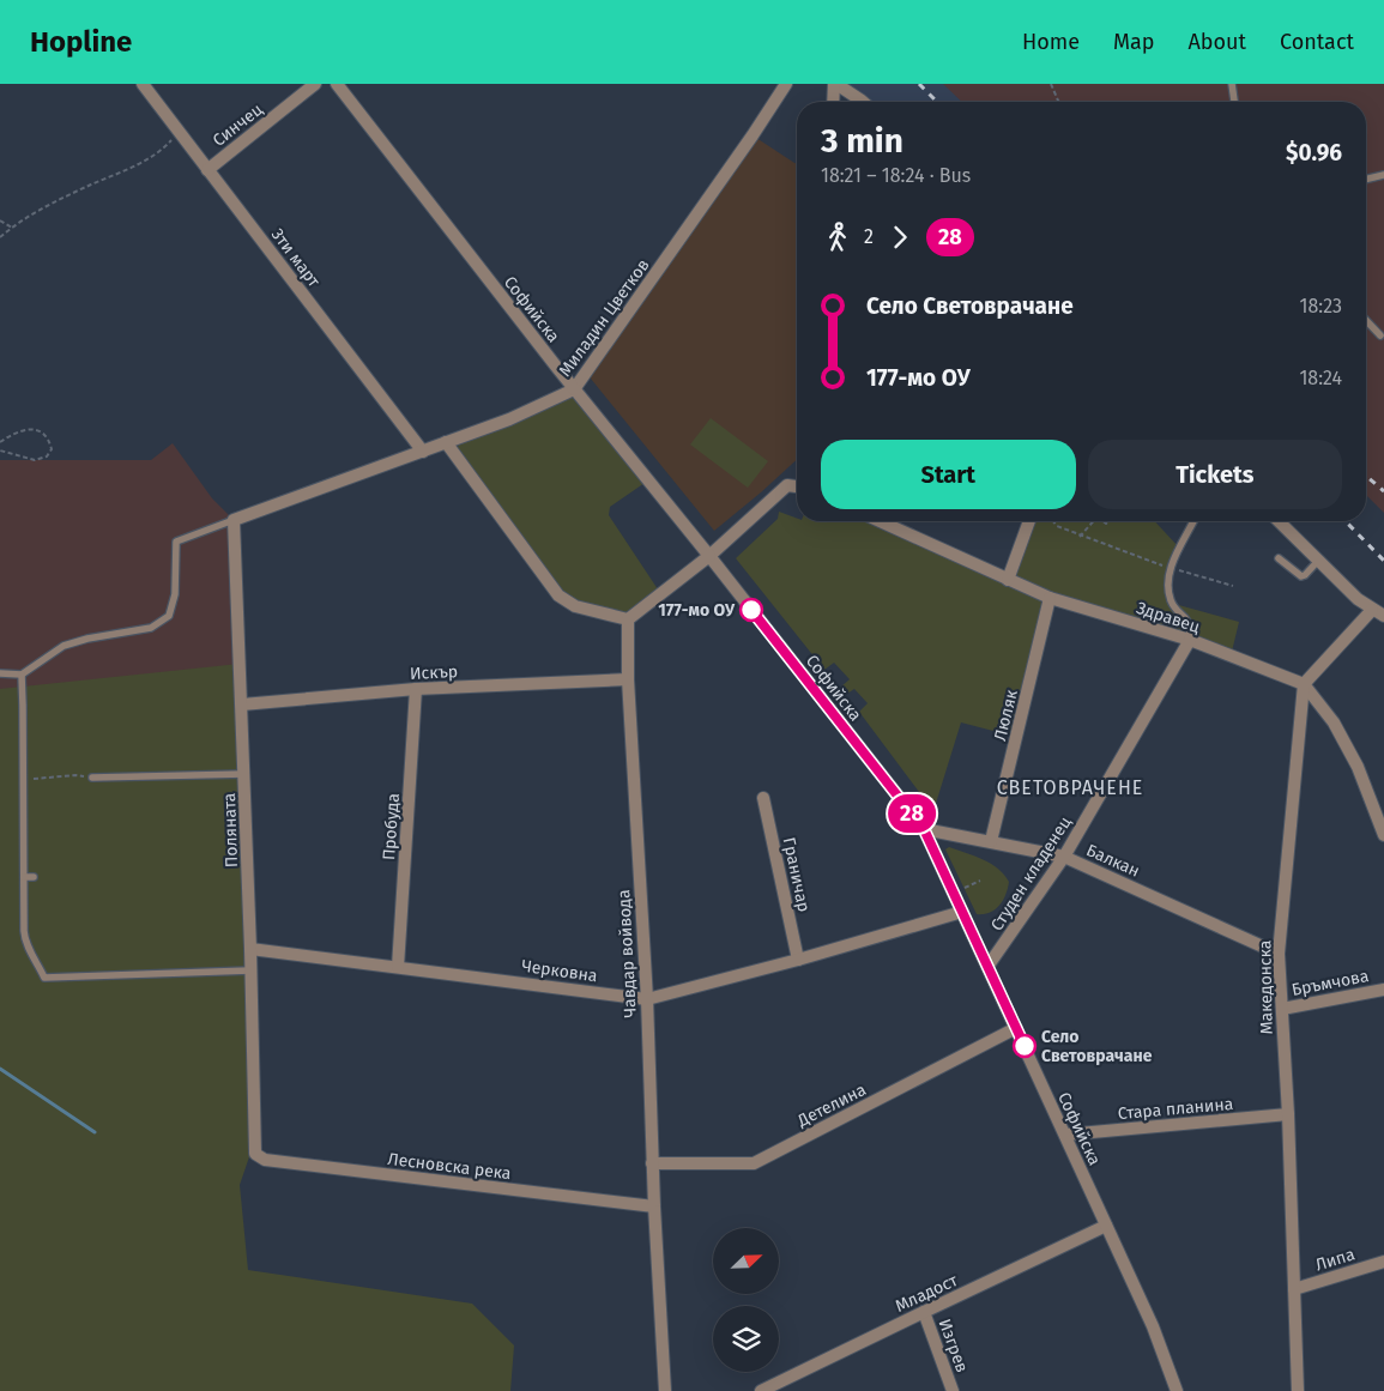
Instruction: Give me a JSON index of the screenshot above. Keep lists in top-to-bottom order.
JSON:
{
  "streets": {
    "street": [
      "Синчец",
      "3ти март",
      "Софийска",
      "Миладин Цветков",
      "Здравец",
      "Искър",
      "Люляк",
      "Пробуда",
      "Поляната",
      "Балкан",
      "Студен кладенец",
      "Граничар",
      "Чавдар войвода",
      "Черковна",
      "Бръмчова",
      "Македонска",
      "Детелина",
      "Стара планина",
      "Лесновска река",
      "Липа",
      "Младост",
      "Изгрев"
    ]
  },
  "crossings": [
    ["Синчец", "3ти март"],
    ["3ти март", "Миладин Цветков"],
    ["Софийска", "Миладин Цветков"],
    ["Софийска", "Балкан"],
    ["Софийска", "Студен кладенец"],
    ["Софийска", "Черковна"],
    ["Софийска", "Детелина"],
    ["Софийска", "Стара планина"],
    ["Софийска", "Младост"],
    ["Миладин Цветков", "Поляната"],
    ["Здравец", "Люляк"],
    ["Здравец", "Студен кладенец"],
    ["Здравец", "Македонска"],
    ["Искър", "Пробуда"],
    ["Искър", "Поляната"],
    ["Искър", "Чавдар войвода"],
    ["Люляк", "Балкан"],
    ["Пробуда", "Черковна"],
    ["Поляната", "Черковна"],
    ["Поляната", "Лесновска река"],
    ["Балкан", "Студен кладенец"],
    ["Балкан", "Македонска"],
    ["Граничар", "Черковна"],
    ["Чавдар войвода", "Черковна"],
    ["Чавдар войвода", "Детелина"],
    ["Чавдар войвода", "Лесновска река"],
    ["Бръмчова", "Македонска"],
    ["Македонска", "Стара планина"],
    ["Македонска", "Липа"],
    ["Младост", "Изгрев"]
  ],
  "districts": ["СВЕТОВРАЧЕНЕ"],
  "places": ["177-мо ОУ", "Село Световрачане"],
  "lines": ["bus line 28"],
  "north": "top right",
  "page": {
    "header": "Hopline",
    "nav": [
      "Home",
      "Map",
      "About",
      "Contact"
    ],
    "on_map": "28",
    "heading": ["3 min", "18:21 – 18:24 · Bus", "$0.96"],
    "legs": ["2", "28"],
    "list": [
      {
        "name": "Село Световрачане",
        "value": "18:23"
      },
      {
        "name": "177-мо ОУ",
        "value": "18:24"
      }
    ],
    "buttons": ["Start", "Tickets"]
  }
}
